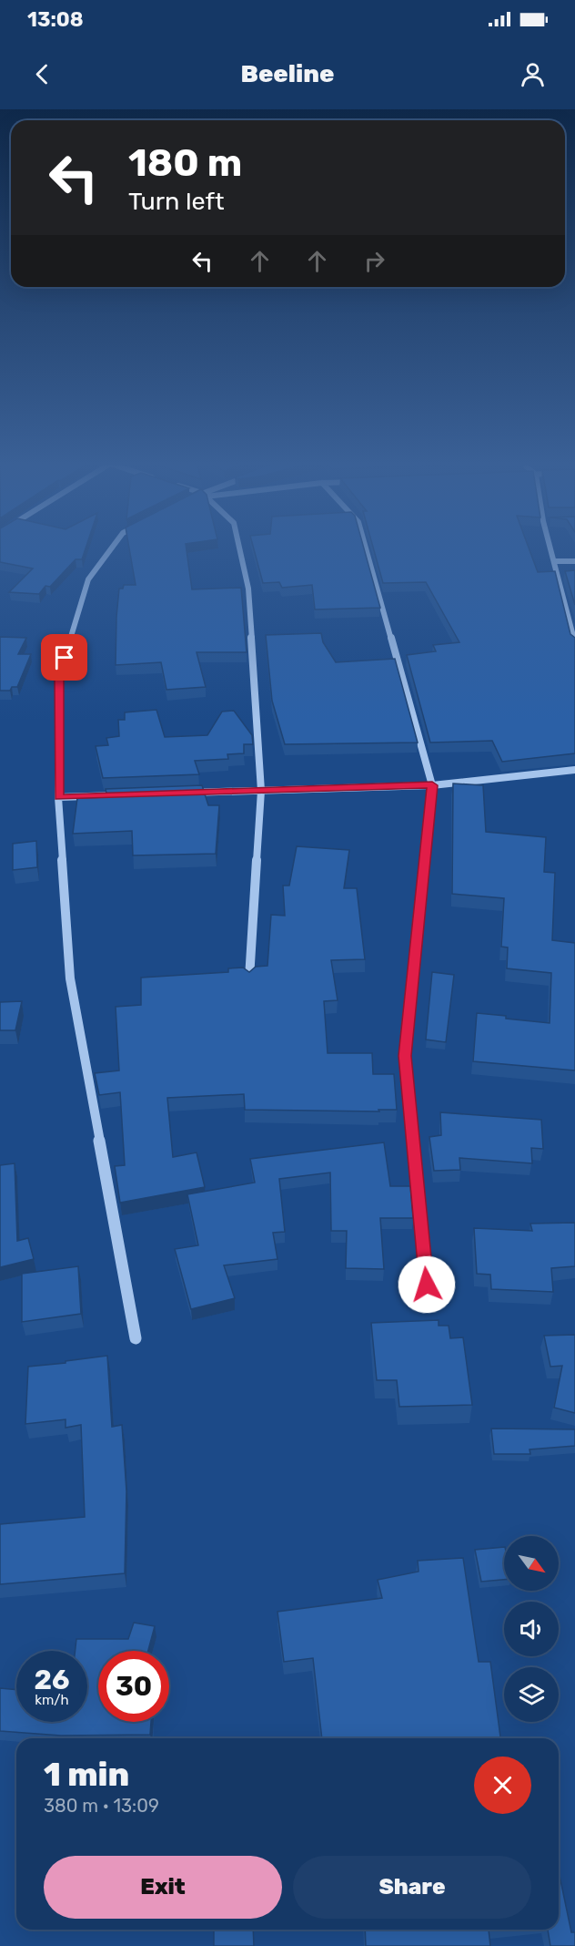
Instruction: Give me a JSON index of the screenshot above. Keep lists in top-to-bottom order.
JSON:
{
  "north": "bottom right",
  "page": {
    "status": "13:08",
    "header": "Beeline",
    "turn": ["180 m", "Turn left"],
    "speed": "26 km/h",
    "limit": "30",
    "heading": ["1 min", "380 m · 13:09"],
    "buttons": ["Exit", "Share"]
  }
}
